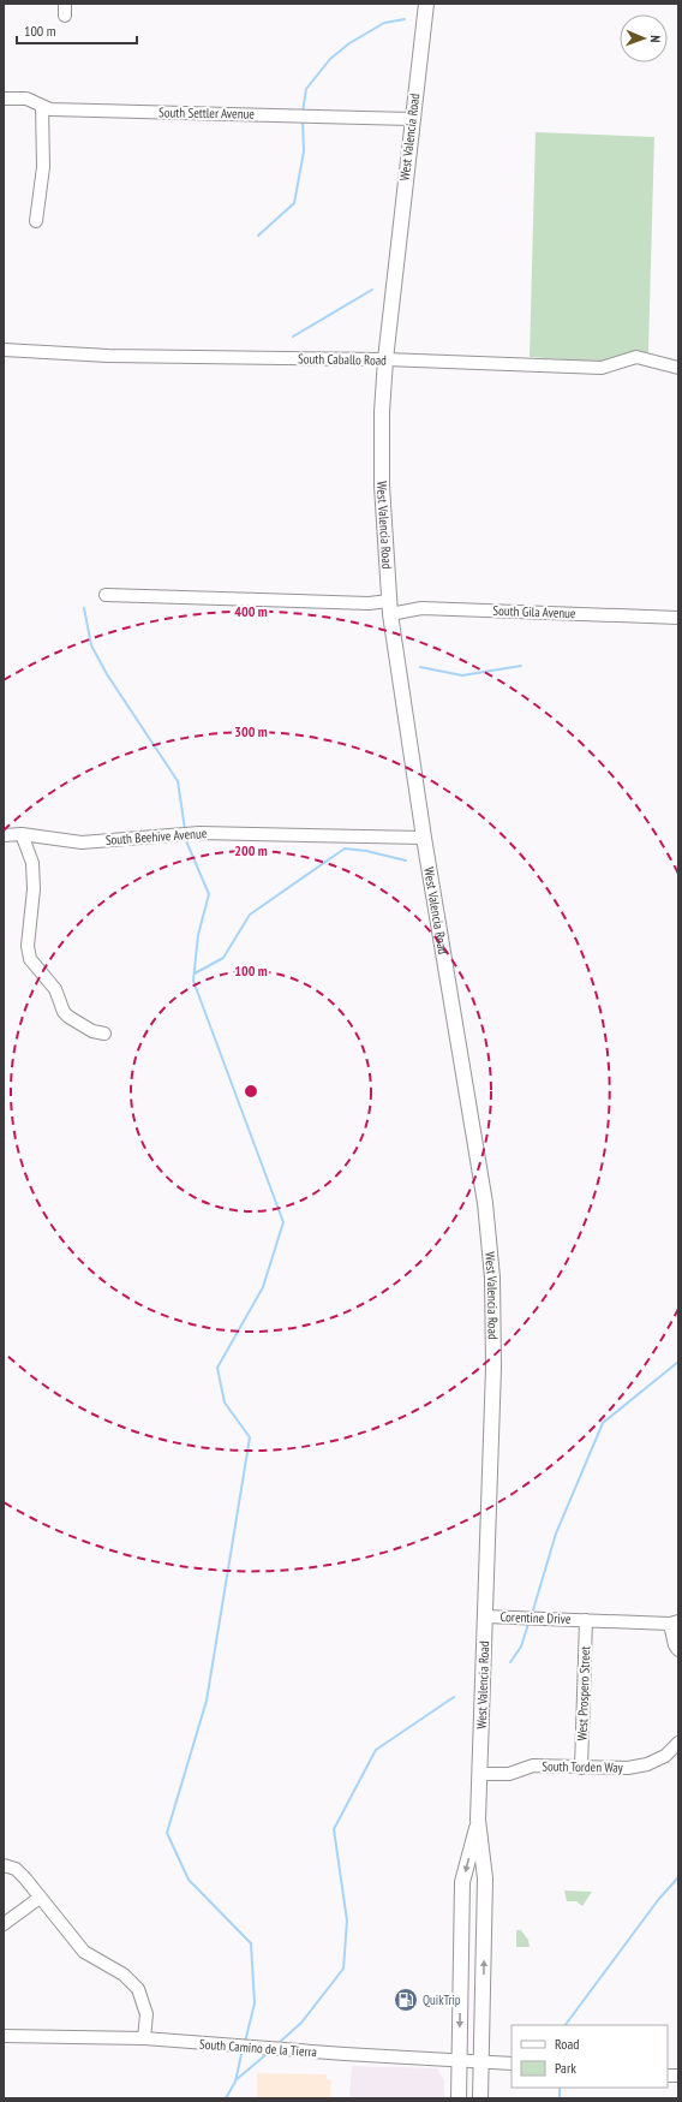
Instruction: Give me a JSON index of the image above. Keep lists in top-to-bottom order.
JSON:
{
  "streets": {
    "main road": ["West Valencia Road"],
    "street": [
      "South Settler Avenue",
      "South Caballo Road",
      "South Gila Avenue",
      "South Beehive Avenue",
      "Corentine Drive",
      "West Prospero Street",
      "South Torden Way",
      "South Camino de la Tierra"
    ]
  },
  "crossings": [
    ["South Settler Avenue", "West Valencia Road"],
    ["West Valencia Road", "South Caballo Road"],
    ["West Valencia Road", "South Gila Avenue"],
    ["West Valencia Road", "South Beehive Avenue"],
    ["West Valencia Road", "Corentine Drive"],
    ["West Valencia Road", "South Torden Way"],
    ["West Valencia Road", "South Camino de la Tierra"],
    ["Corentine Drive", "West Prospero Street"],
    ["West Prospero Street", "South Torden Way"]
  ],
  "places": {
    "fuel station": ["QuikTrip"]
  },
  "legend": ["Road", "Park"],
  "scale_bar": "100 m",
  "north": "right",
  "rings": [
    "400 m",
    "300 m",
    "200 m",
    "100 m"
  ]
}
